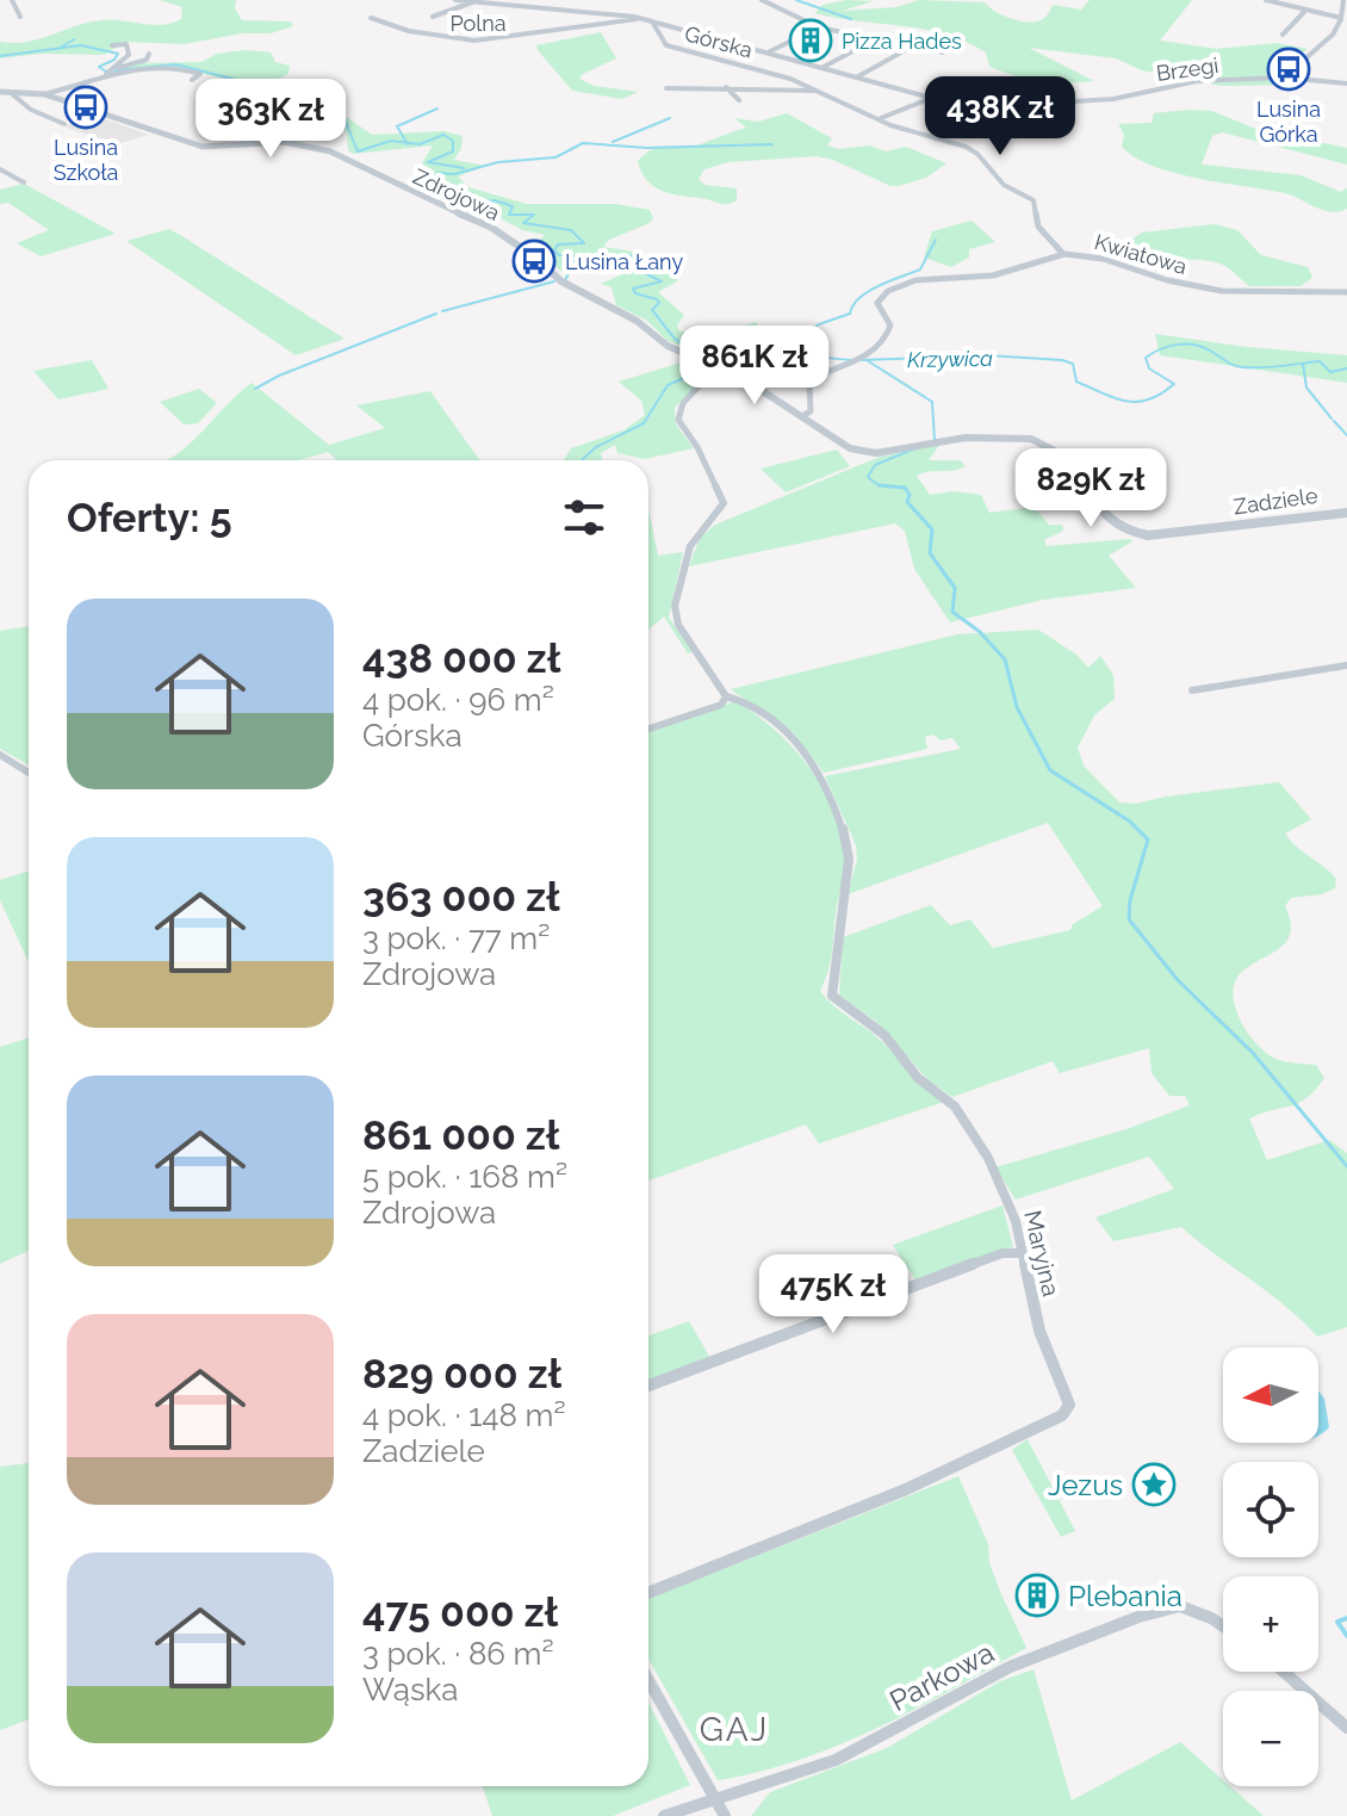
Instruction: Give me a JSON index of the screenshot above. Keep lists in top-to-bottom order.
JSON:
{
  "streets": {
    "street": [
      "Polna",
      "Górska",
      "Brzegi",
      "Zdrojowa",
      "Kwiatowa",
      "Zadziele",
      "Maryjna",
      "Parkowa"
    ]
  },
  "crossings": [
    ["Polna", "Brzegi"],
    ["Górska", "Brzegi"],
    ["Górska", "Kwiatowa"],
    ["Zdrojowa", "Kwiatowa"],
    ["Zdrojowa", "Zadziele"],
    ["Kwiatowa", "Zadziele"]
  ],
  "districts": ["GAJ"],
  "water": ["Krzywica"],
  "places": {
    "building": ["Pizza Hades", "Plebania"],
    "bus stop": ["Lusina Górka", "Lusina Szkoła", "Lusina Łany"],
    "place": ["Jezus"]
  },
  "north": "left",
  "page": {
    "price": [
      "438K zł",
      "363K zł",
      "861K zł",
      "829K zł",
      "475K zł"
    ],
    "heading": "Oferty: 5",
    "list": [
      {
        "name": "438 000 zł",
        "note": "4 pok. · 96 m² · Górska"
      },
      {
        "name": "363 000 zł",
        "note": "3 pok. · 77 m² · Zdrojowa"
      },
      {
        "name": "861 000 zł",
        "note": "5 pok. · 168 m² · Zdrojowa"
      },
      {
        "name": "829 000 zł",
        "note": "4 pok. · 148 m² · Zadziele"
      },
      {
        "name": "475 000 zł",
        "note": "3 pok. · 86 m² · Wąska"
      }
    ],
    "map_buttons": ["+", "−"]
  }
}
